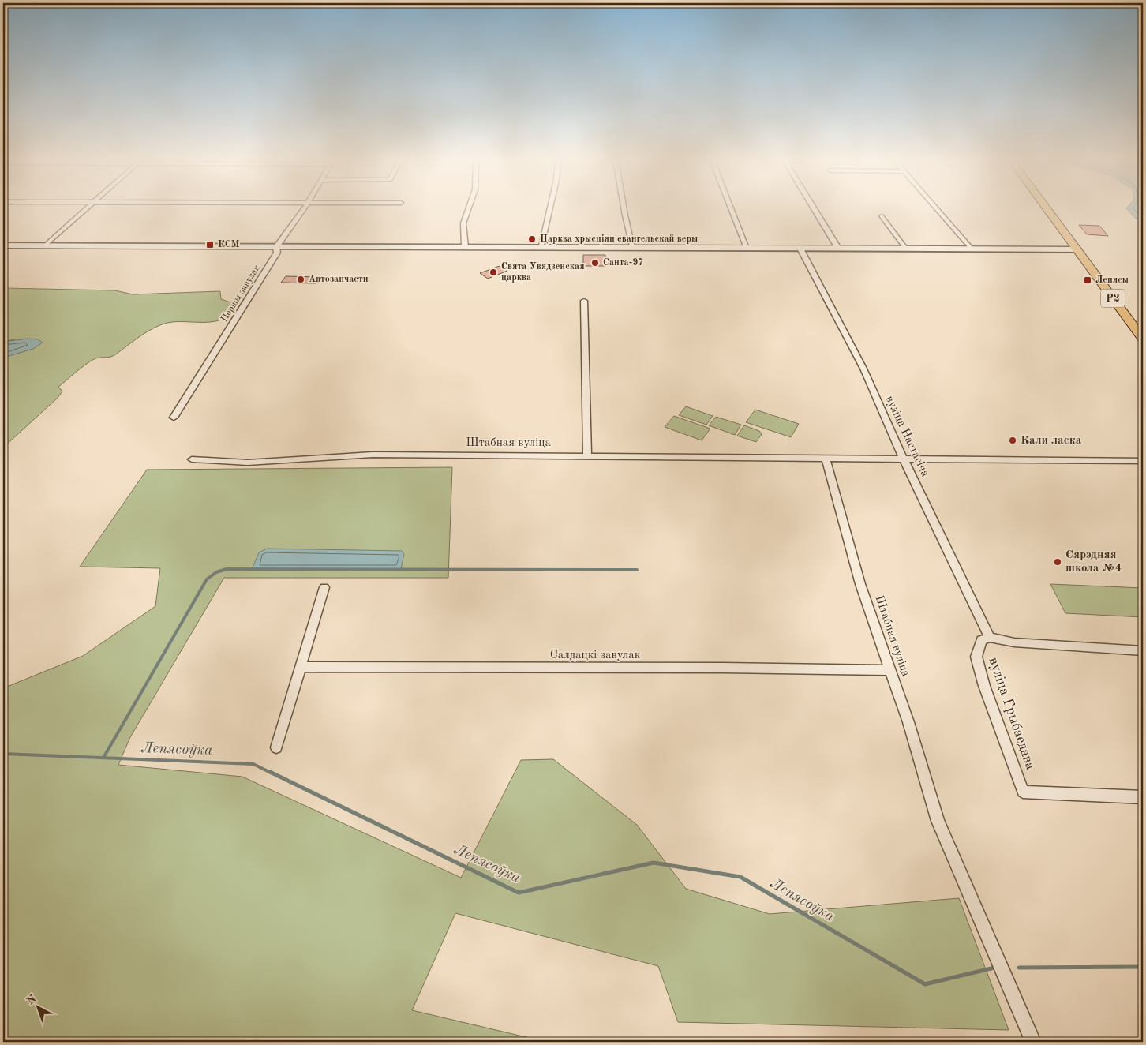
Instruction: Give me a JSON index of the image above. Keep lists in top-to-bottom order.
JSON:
{
  "streets": {
    "main road": ["Р2"],
    "street": [
      "Першы завулак",
      "вуліца Настасіча",
      "Штабная вуліца",
      "Салдацкі завулак",
      "вуліца Грыбаедава"
    ]
  },
  "crossings": [
    ["вуліца Настасіча", "Штабная вуліца"],
    ["вуліца Настасіча", "вуліца Грыбаедава"],
    ["Штабная вуліца", "Салдацкі завулак"]
  ],
  "water": ["Лепясоўка"],
  "places": {
    "other": [
      "Царква хрысціян евангельскай веры",
      "Санта-97",
      "Свята Увядзенская царква",
      "Автозапчасти",
      "Кали ласка",
      "Сярэдняя школа №4"
    ],
    "transit": ["КСМ", "Лепясы"]
  },
  "north": "top left"
}
